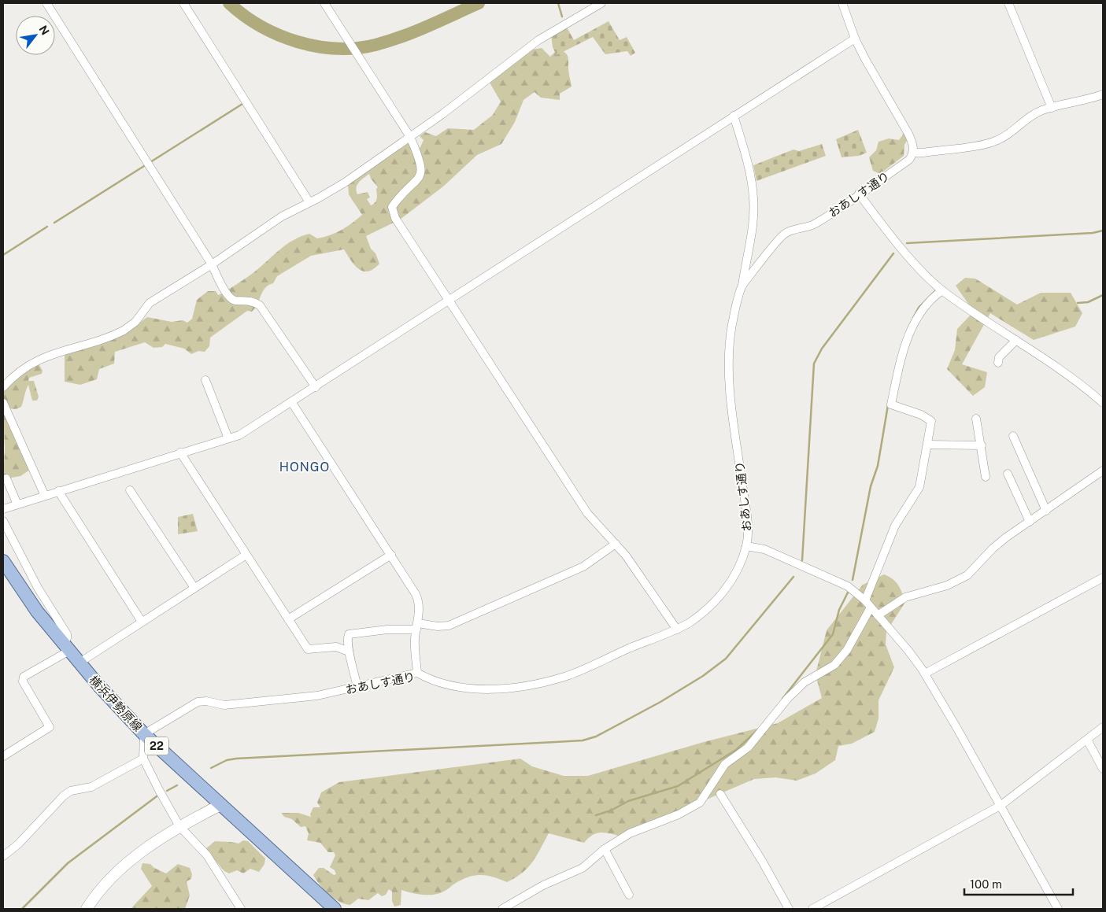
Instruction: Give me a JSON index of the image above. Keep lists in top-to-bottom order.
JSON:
{
  "streets": {
    "main road": ["横浜伊勢原線", "22"],
    "street": ["おあしす通り"]
  },
  "crossings": [
    ["おあしす通り", "横浜伊勢原線"]
  ],
  "districts": ["HONGO"],
  "scale_bar": "100 m",
  "north": "top right"
}
